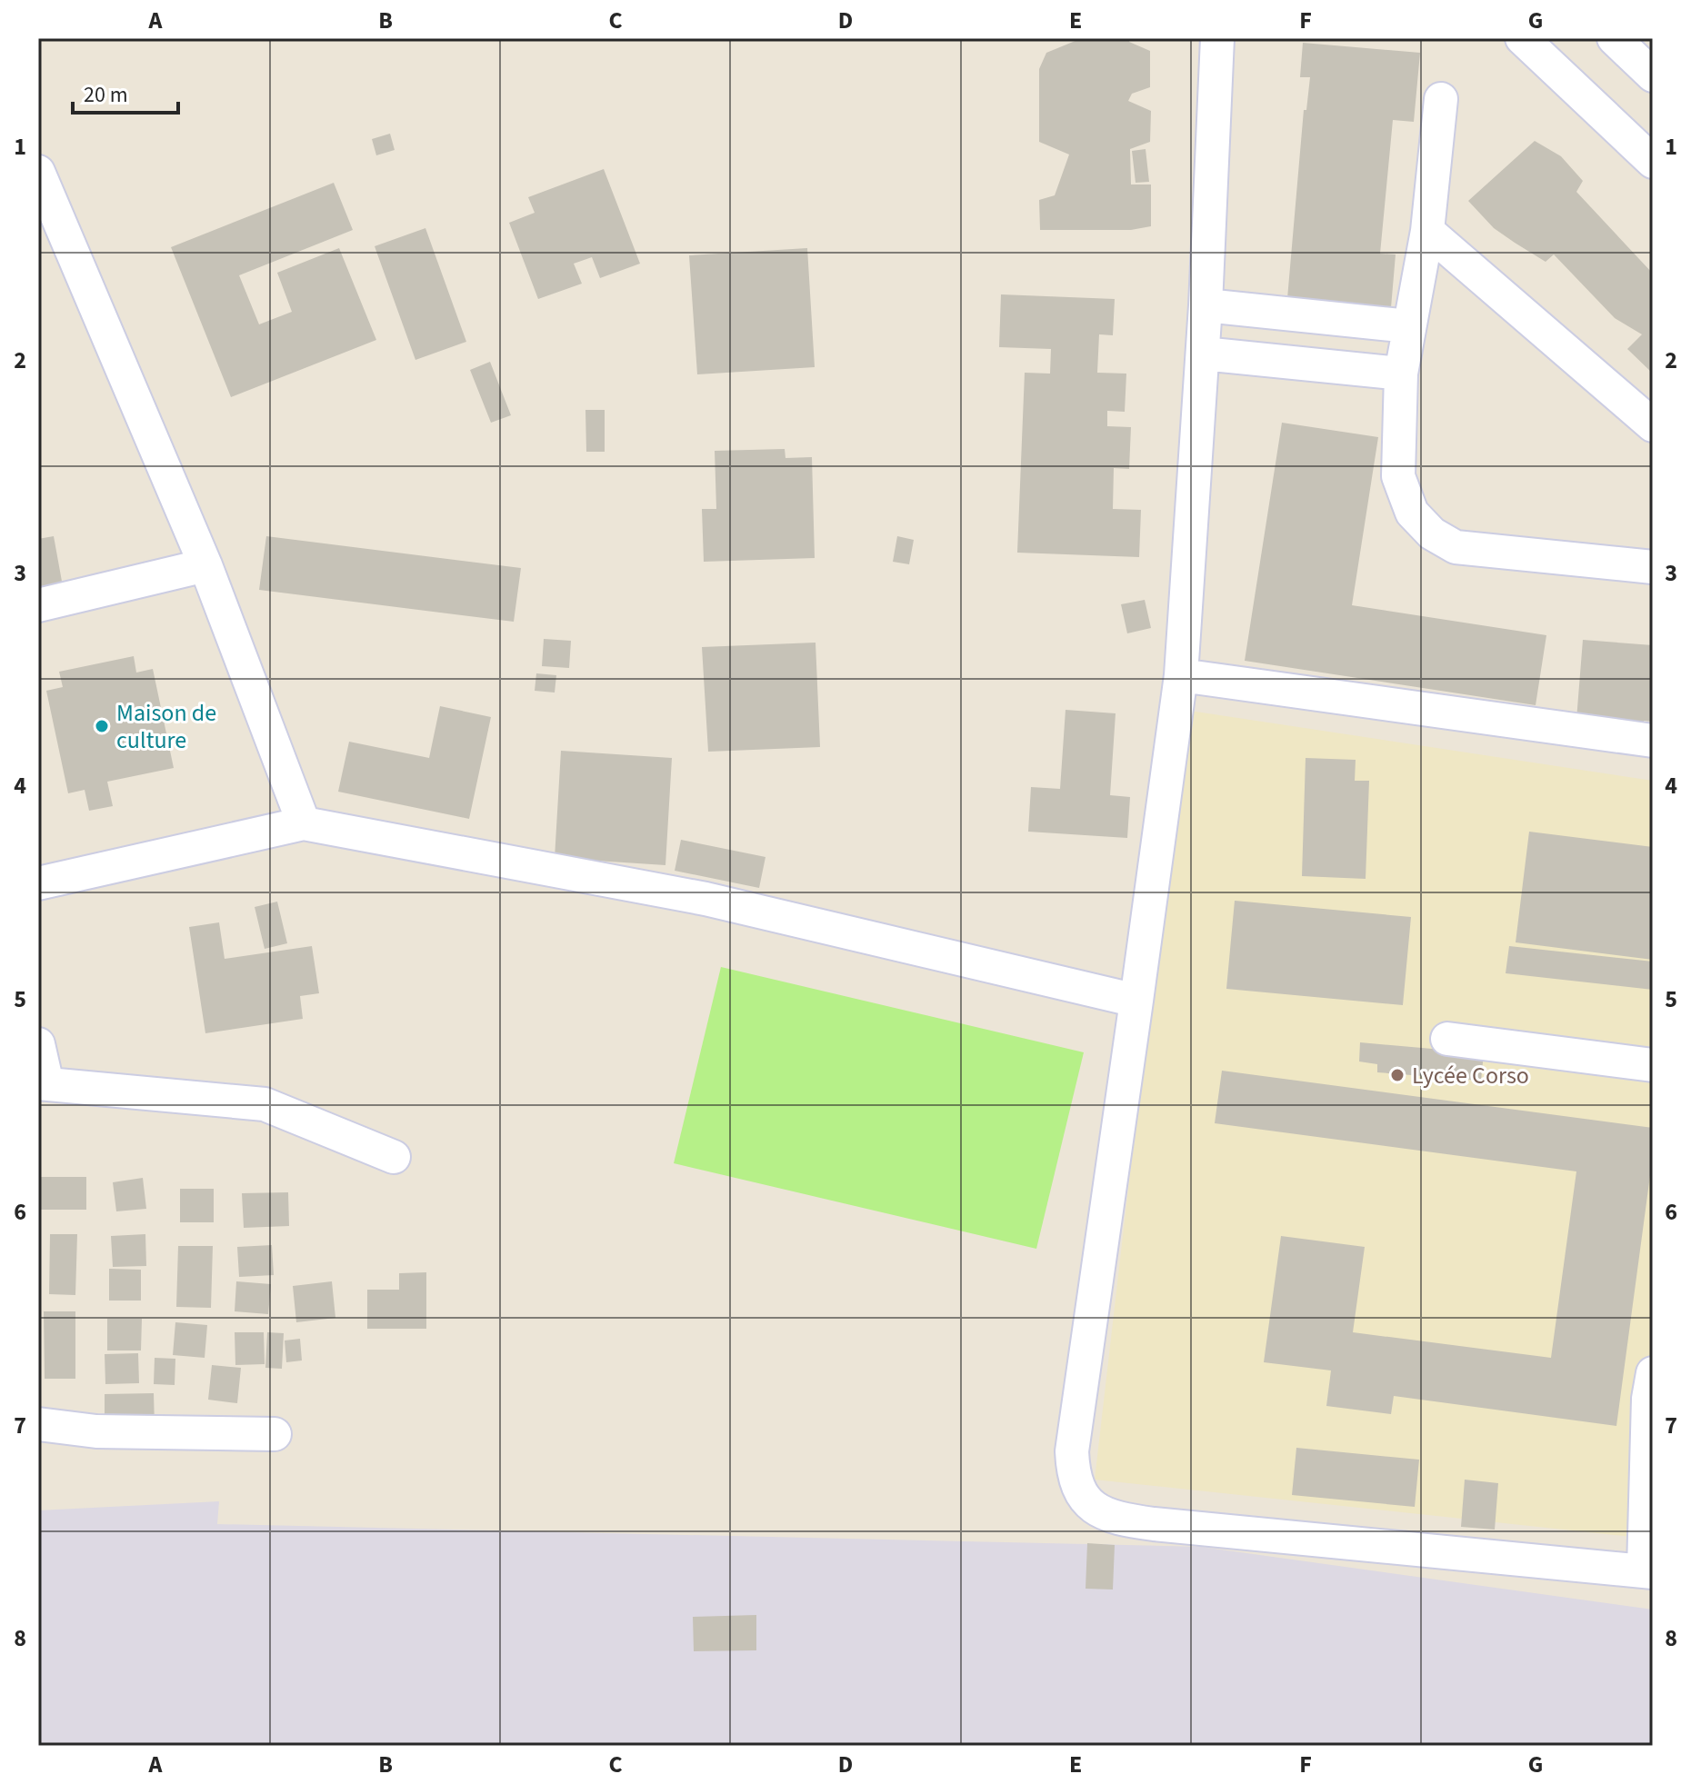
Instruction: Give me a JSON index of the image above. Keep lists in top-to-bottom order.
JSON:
{
  "places": ["Maison de culture", "Lycée Corso"],
  "scale_bar": "20 m",
  "grid": {
    "columns": [
      "A",
      "B",
      "C",
      "D",
      "E",
      "F",
      "G"
    ],
    "rows": [
      "1",
      "2",
      "3",
      "4",
      "5",
      "6",
      "7",
      "8"
    ]
  }
}
